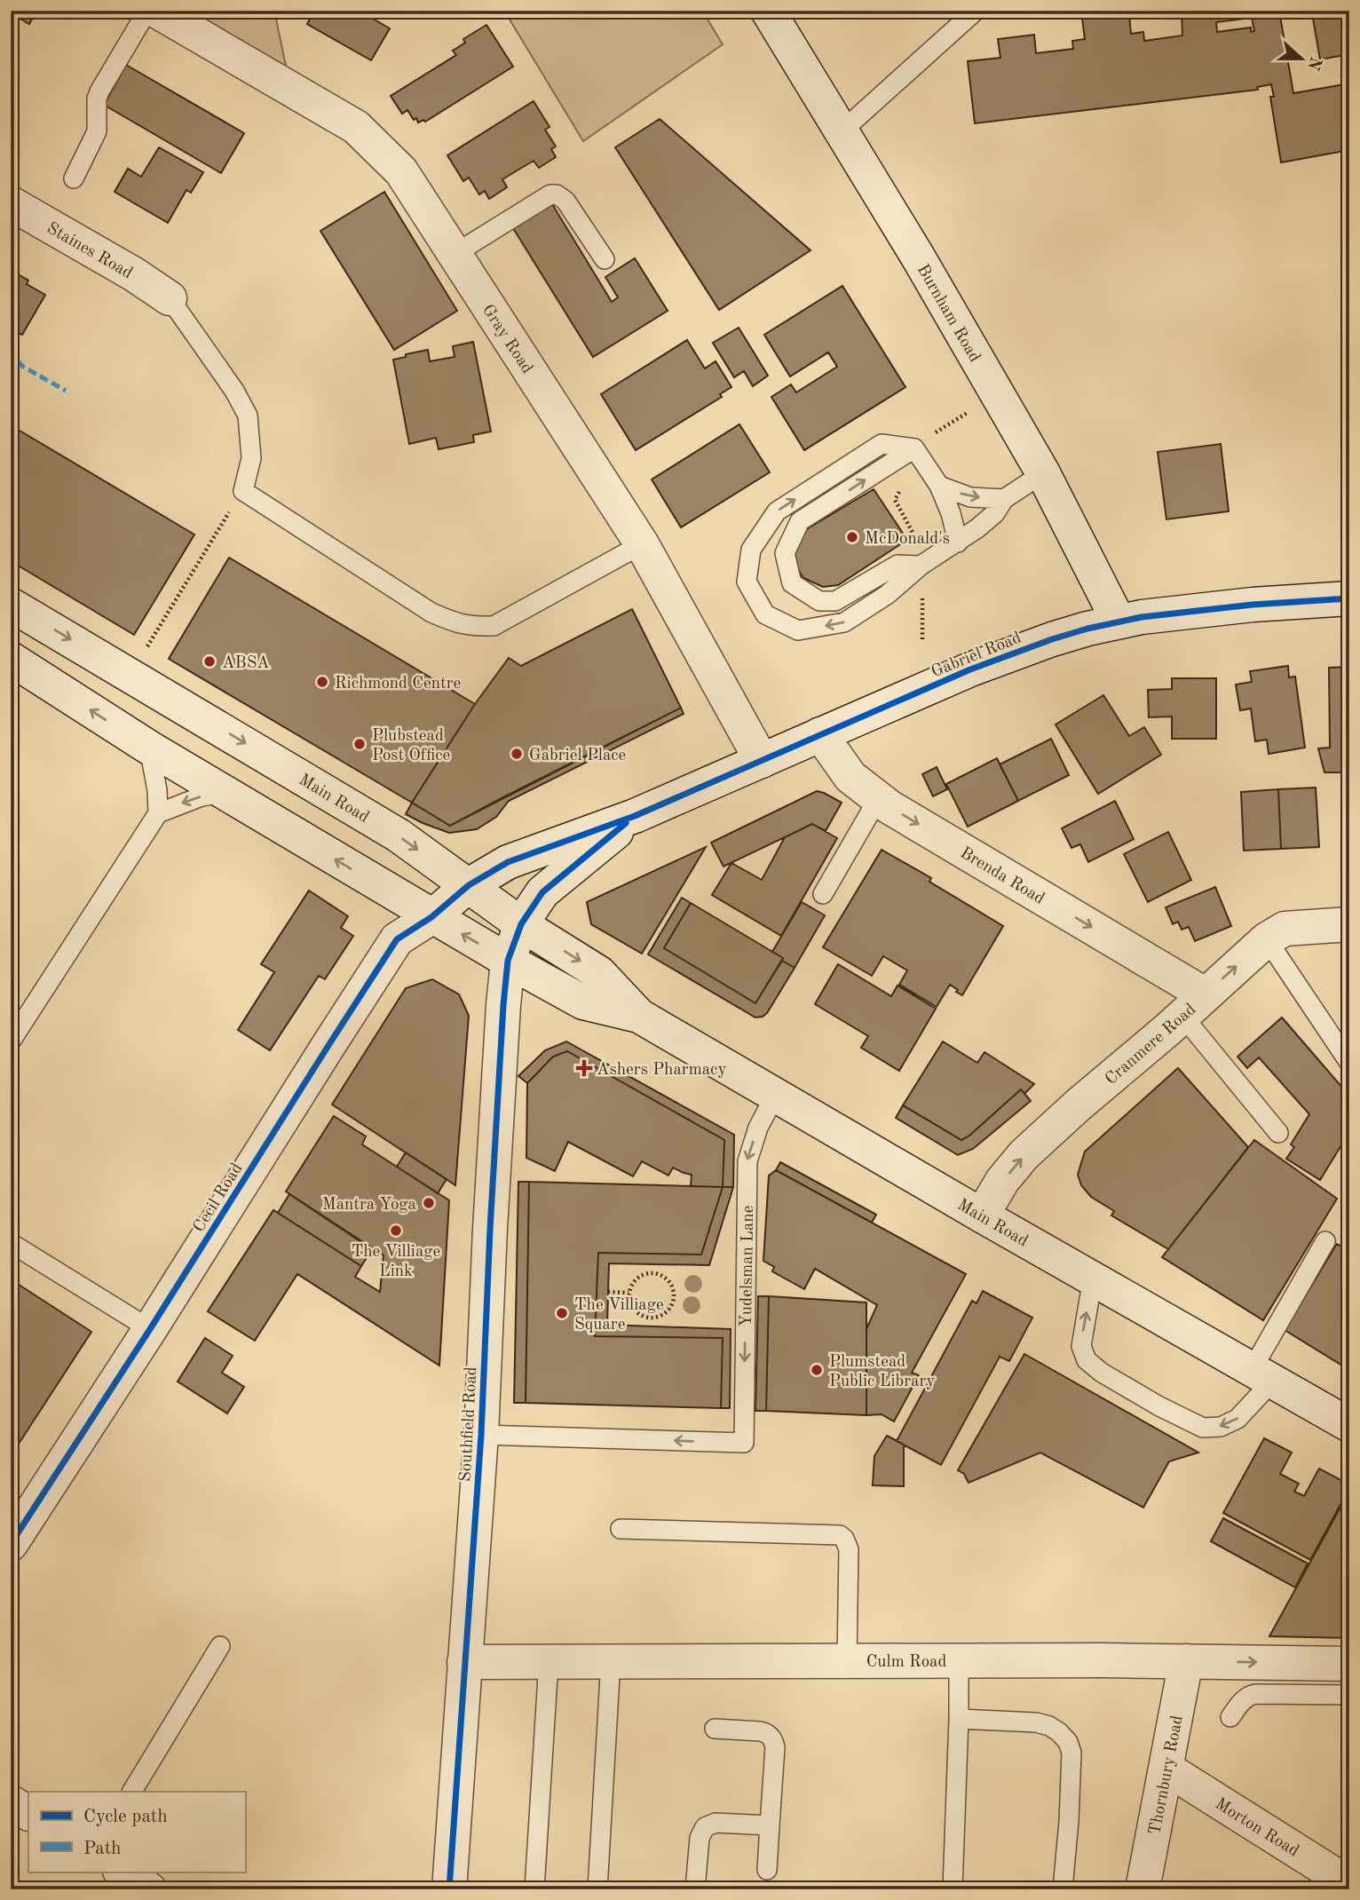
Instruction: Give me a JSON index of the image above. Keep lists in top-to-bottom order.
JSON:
{
  "streets": {
    "street": [
      "Staines Road",
      "Burnham Road",
      "Gray Road",
      "Gabriel Road",
      "Main Road",
      "Brenda Road",
      "Cranmere Road",
      "Cecil Road",
      "Southfield Road",
      "Culm Road",
      "Thornbury Road",
      "Morton Road"
    ],
    "lane": ["Yudelsman Lane"]
  },
  "crossings": [
    ["Burnham Road", "Gabriel Road"],
    ["Gray Road", "Gabriel Road"],
    ["Gabriel Road", "Main Road"],
    ["Gabriel Road", "Brenda Road"],
    ["Gabriel Road", "Cecil Road"],
    ["Gabriel Road", "Southfield Road"],
    ["Main Road", "Cranmere Road"],
    ["Main Road", "Cecil Road"],
    ["Main Road", "Yudelsman Lane"],
    ["Main Road", "Southfield Road"],
    ["Brenda Road", "Cranmere Road"],
    ["Yudelsman Lane", "Southfield Road"],
    ["Southfield Road", "Culm Road"],
    ["Culm Road", "Thornbury Road"],
    ["Thornbury Road", "Morton Road"]
  ],
  "one_way": ["Brenda Road", "Cranmere Road"],
  "places": {
    "other": [
      "McDonald's",
      "ABSA",
      "Richmond Centre",
      "Plubstead Post Office",
      "Gabriel Place",
      "Mantra Yoga",
      "The Villiage Link",
      "The Villiage Square",
      "Plumstead Public Library"
    ],
    "health": ["Ashers Pharmacy"]
  },
  "legend": ["Cycle path", "Path"],
  "north": "right"
}
